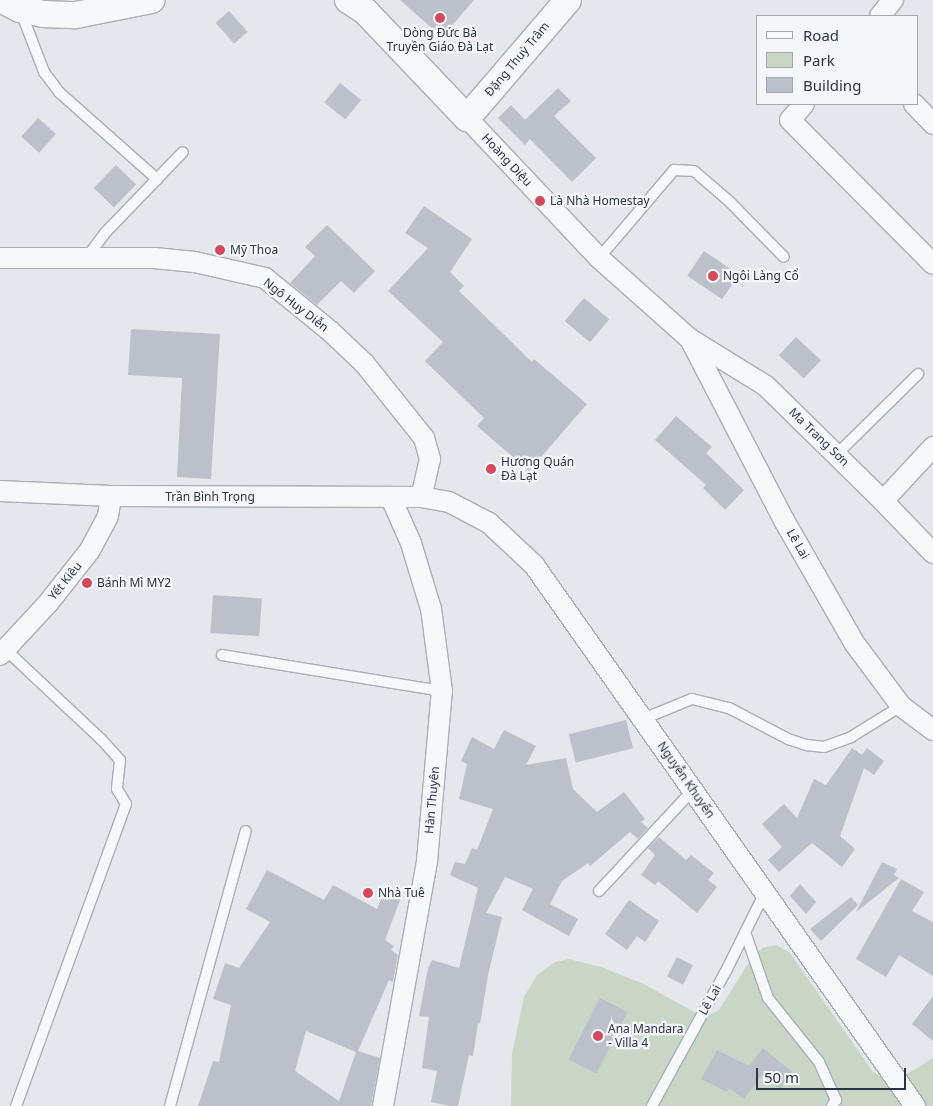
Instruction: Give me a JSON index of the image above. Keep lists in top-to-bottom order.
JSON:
{
  "streets": {
    "street": [
      "Đặng Thuỳ Trâm",
      "Hoàng Diệu",
      "Ngô Huy Diễn",
      "Ma Trang Sơn",
      "Trần Bình Trọng",
      "Lê Lai",
      "Yết Kiêu",
      "Nguyễn Khuyến",
      "Hàn Thuyên"
    ]
  },
  "crossings": [
    ["Đặng Thuỳ Trâm", "Hoàng Diệu"],
    ["Hoàng Diệu", "Ma Trang Sơn"],
    ["Hoàng Diệu", "Lê Lai"],
    ["Ngô Huy Diễn", "Trần Bình Trọng"],
    ["Ngô Huy Diễn", "Nguyễn Khuyến"],
    ["Ma Trang Sơn", "Lê Lai"],
    ["Trần Bình Trọng", "Yết Kiêu"],
    ["Trần Bình Trọng", "Nguyễn Khuyến"],
    ["Trần Bình Trọng", "Hàn Thuyên"],
    ["Lê Lai", "Nguyễn Khuyến"]
  ],
  "places": [
    "Dòng Đức Bà Truyền Giáo Đà Lạt",
    "Là Nhà Homestay",
    "Mỹ Thoa",
    "Ngôi Làng Cổ",
    "Hương Quán Đà Lạt",
    "Bánh Mì MY2",
    "Nhà Tuê",
    "Ana Mandara - Villa 4"
  ],
  "legend": ["Road", "Park", "Building"],
  "scale_bar": "50 m"
}
